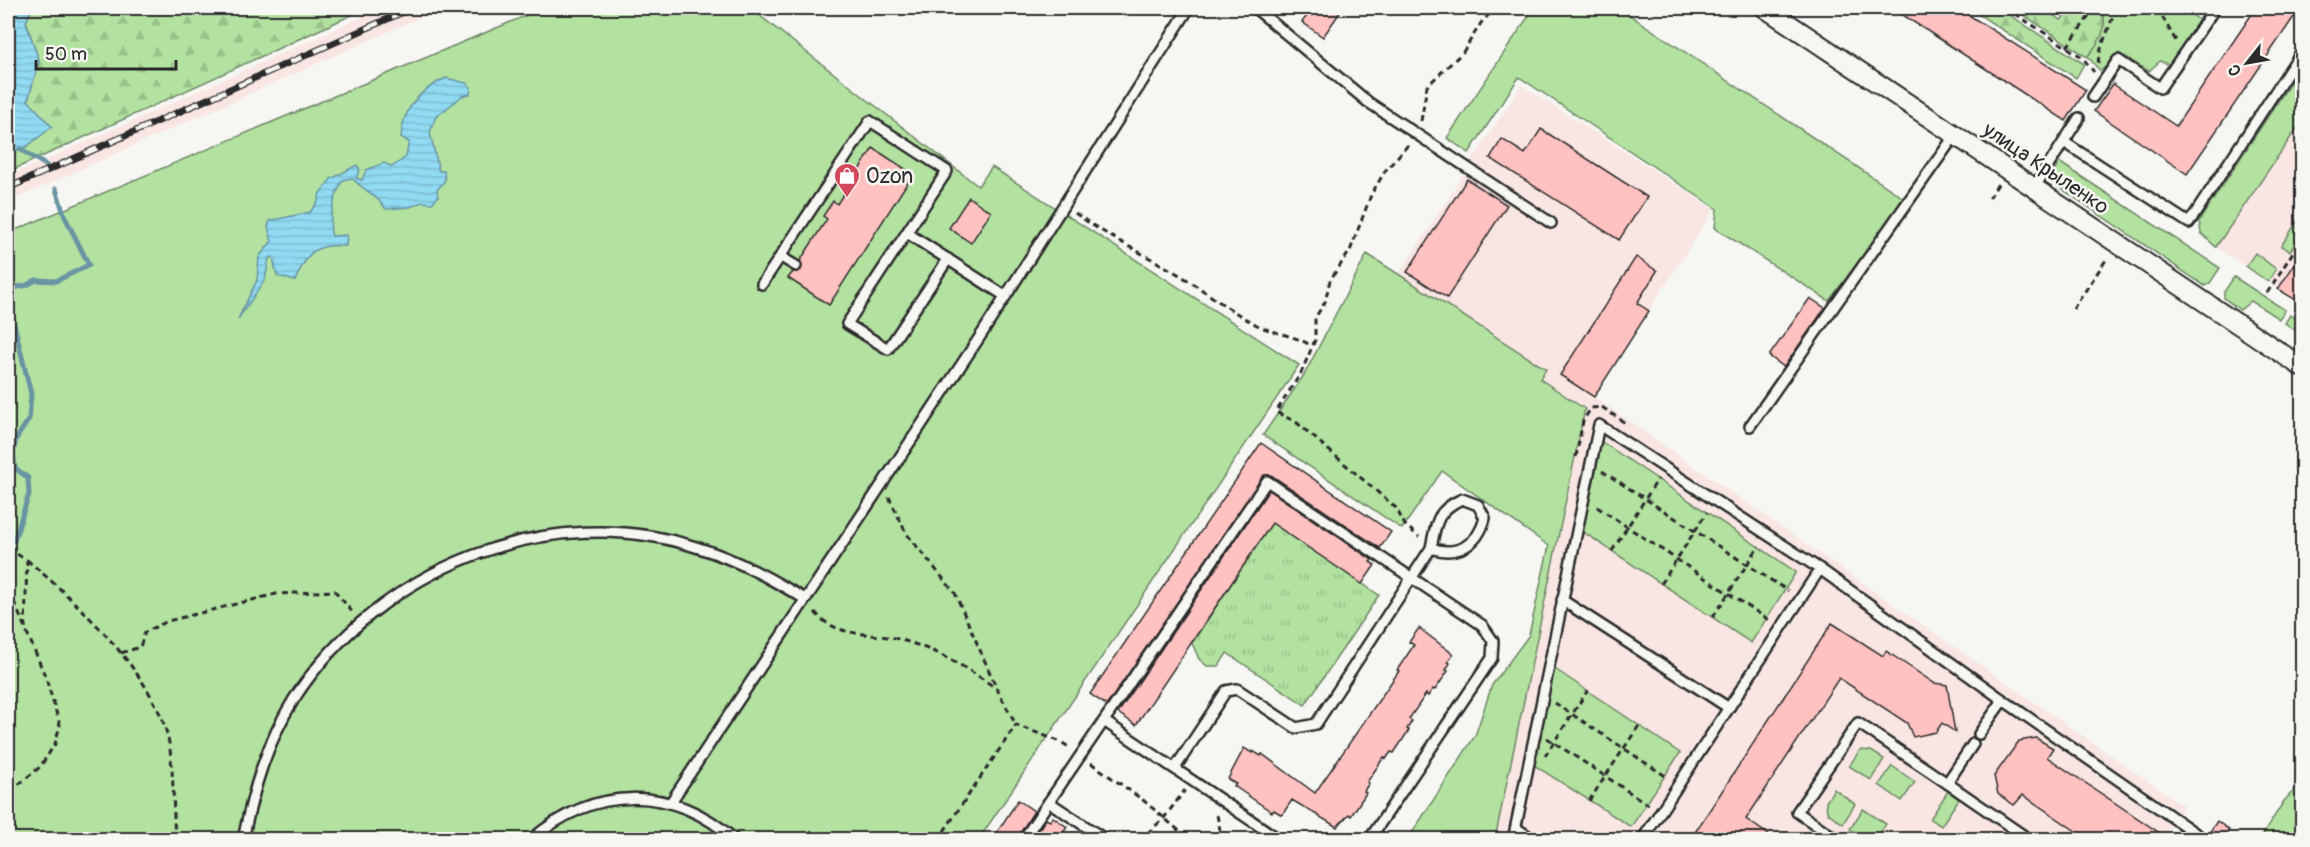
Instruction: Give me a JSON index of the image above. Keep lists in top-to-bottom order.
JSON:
{
  "streets": {
    "street": ["улица Крыленко"]
  },
  "places": {
    "shop": ["Ozon"]
  },
  "scale_bar": "50 m",
  "north": "bottom left"
}
